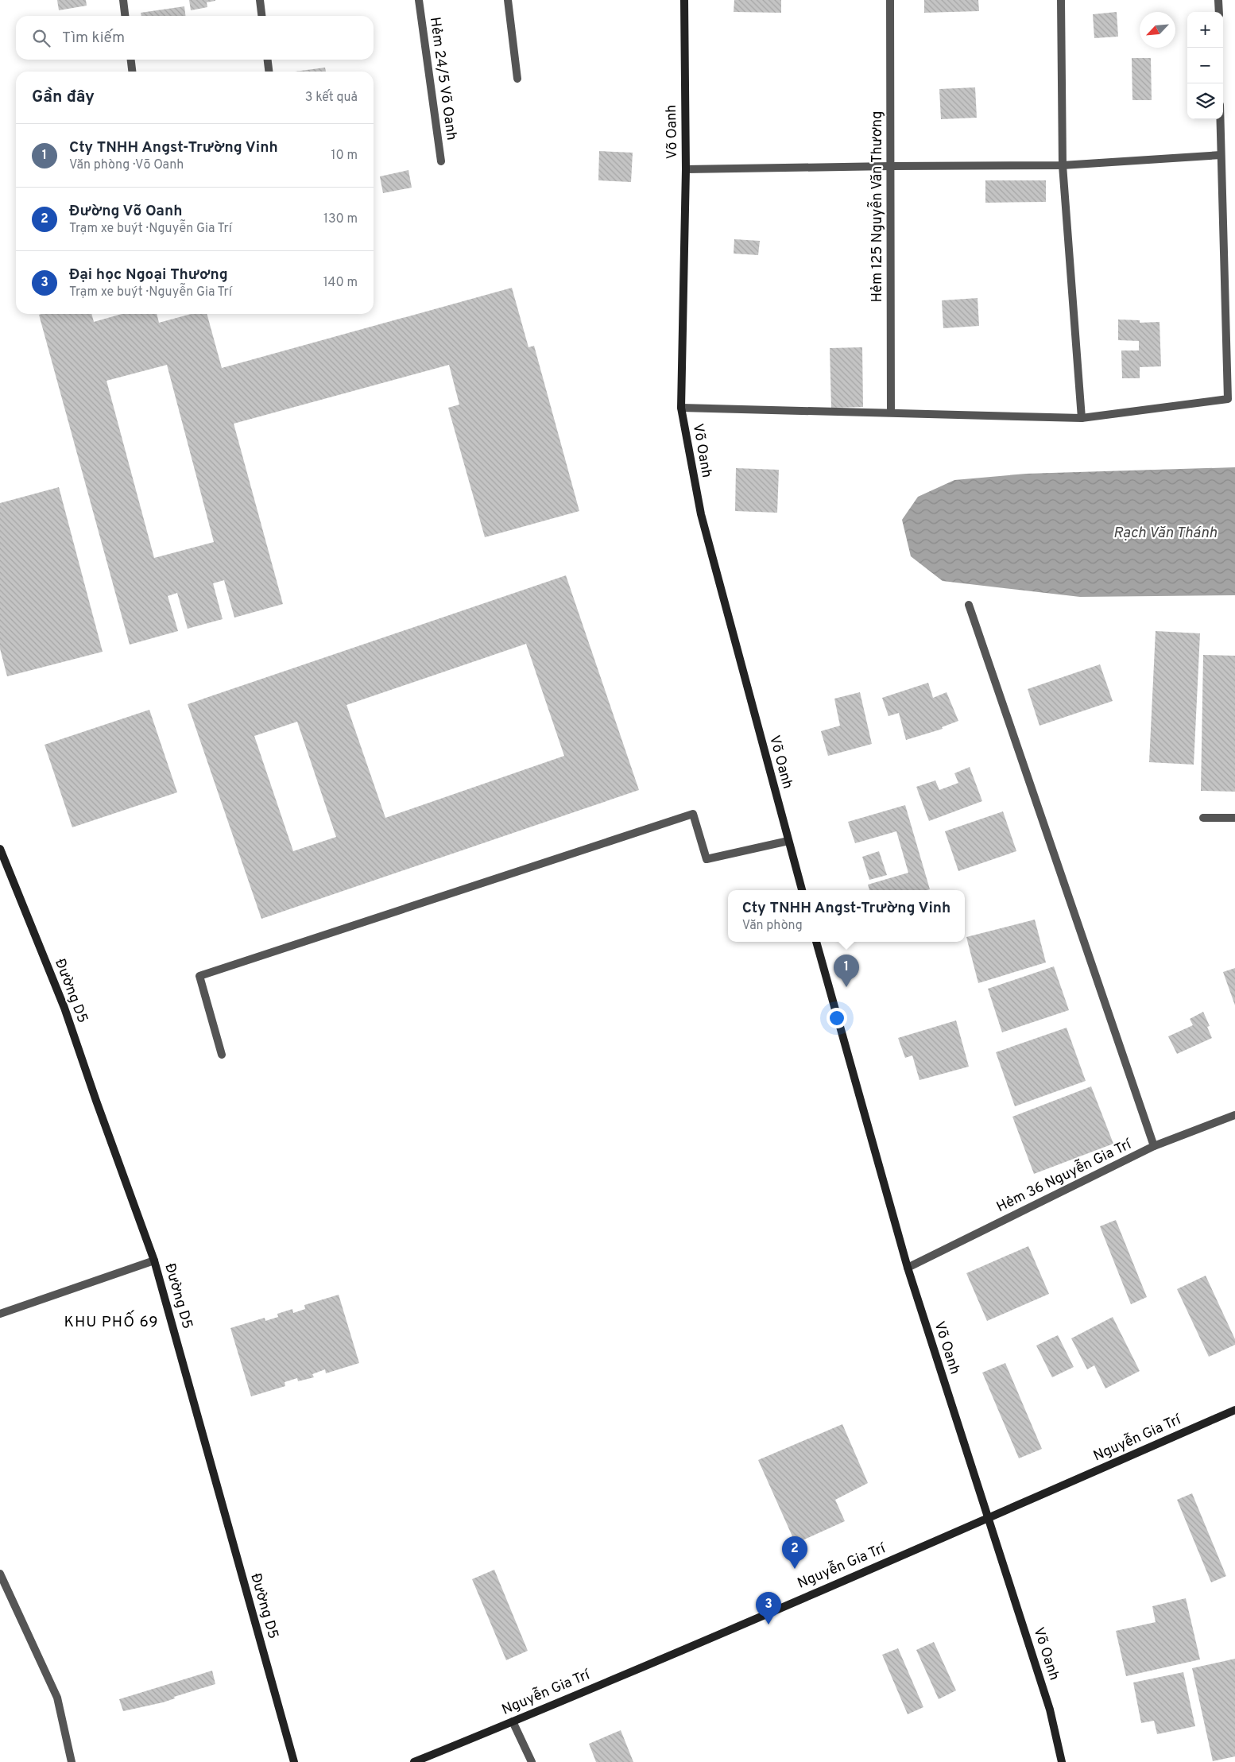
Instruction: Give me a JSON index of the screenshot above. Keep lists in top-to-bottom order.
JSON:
{
  "streets": {
    "street": [
      "Hẻm 24/5 Võ Oanh",
      "Võ Oanh",
      "Hẻm 125 Nguyễn Văn Thương",
      "Đường D5",
      "Hẻm 36 Nguyễn Gia Trí",
      "Nguyễn Gia Trí"
    ]
  },
  "crossings": [
    ["Võ Oanh", "Hẻm 36 Nguyễn Gia Trí"],
    ["Võ Oanh", "Nguyễn Gia Trí"]
  ],
  "districts": ["KHU PHỐ 69"],
  "water": ["Rạch Văn Thánh"],
  "north": "bottom left",
  "page": {
    "map_buttons": ["+", "−"],
    "search": "Tìm kiếm",
    "heading": ["Gần đây", "3 kết quả"],
    "list": [
      {
        "mark": "1",
        "name": "Cty TNHH Angst-Trường Vinh",
        "note": "Văn phòng · Võ Oanh",
        "value": "10 m"
      },
      {
        "mark": "2",
        "name": "Đường Võ Oanh",
        "note": "Trạm xe buýt · Nguyễn Gia Trí",
        "value": "130 m"
      },
      {
        "mark": "3",
        "name": "Đại học Ngoại Thương",
        "note": "Trạm xe buýt · Nguyễn Gia Trí",
        "value": "140 m"
      }
    ],
    "popup": ["Cty TNHH Angst-Trường Vinh", "Văn phòng"],
    "pins": ["1", "2", "3"]
  }
}
